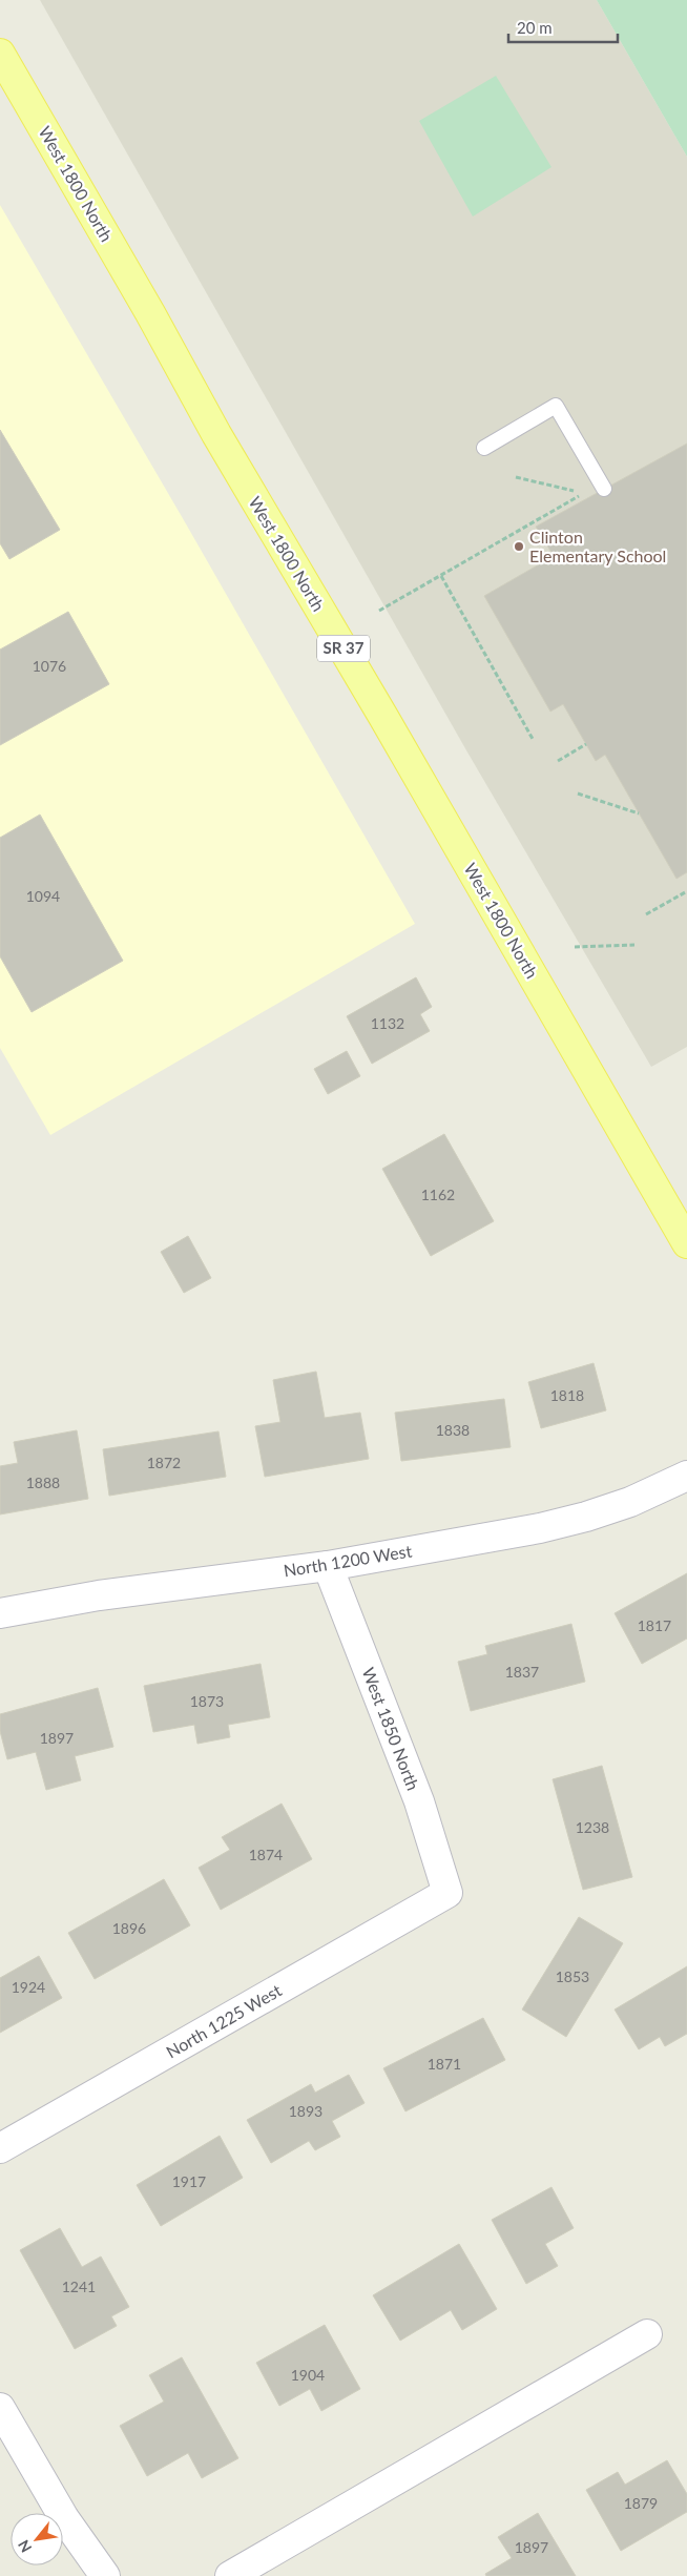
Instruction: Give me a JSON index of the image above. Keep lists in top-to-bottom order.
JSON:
{
  "streets": {
    "main road": ["West 1800 North", "SR 37"],
    "street": ["North 1200 West", "West 1850 North", "North 1225 West"]
  },
  "crossings": [
    ["North 1200 West", "West 1850 North"],
    ["West 1850 North", "North 1225 West"]
  ],
  "places": ["Clinton Elementary School"],
  "house_numbers": [
    "1076",
    "1094",
    "1132",
    "1162",
    "1818",
    "1838",
    "1872",
    "1888",
    "1817",
    "1837",
    "1873",
    "1897",
    "1238",
    "1874",
    "1896",
    "1853",
    "1924",
    "1871",
    "1893",
    "1917",
    "1241",
    "1904",
    "1879",
    "1897"
  ],
  "scale_bar": "20 m",
  "north": "bottom left"
}
